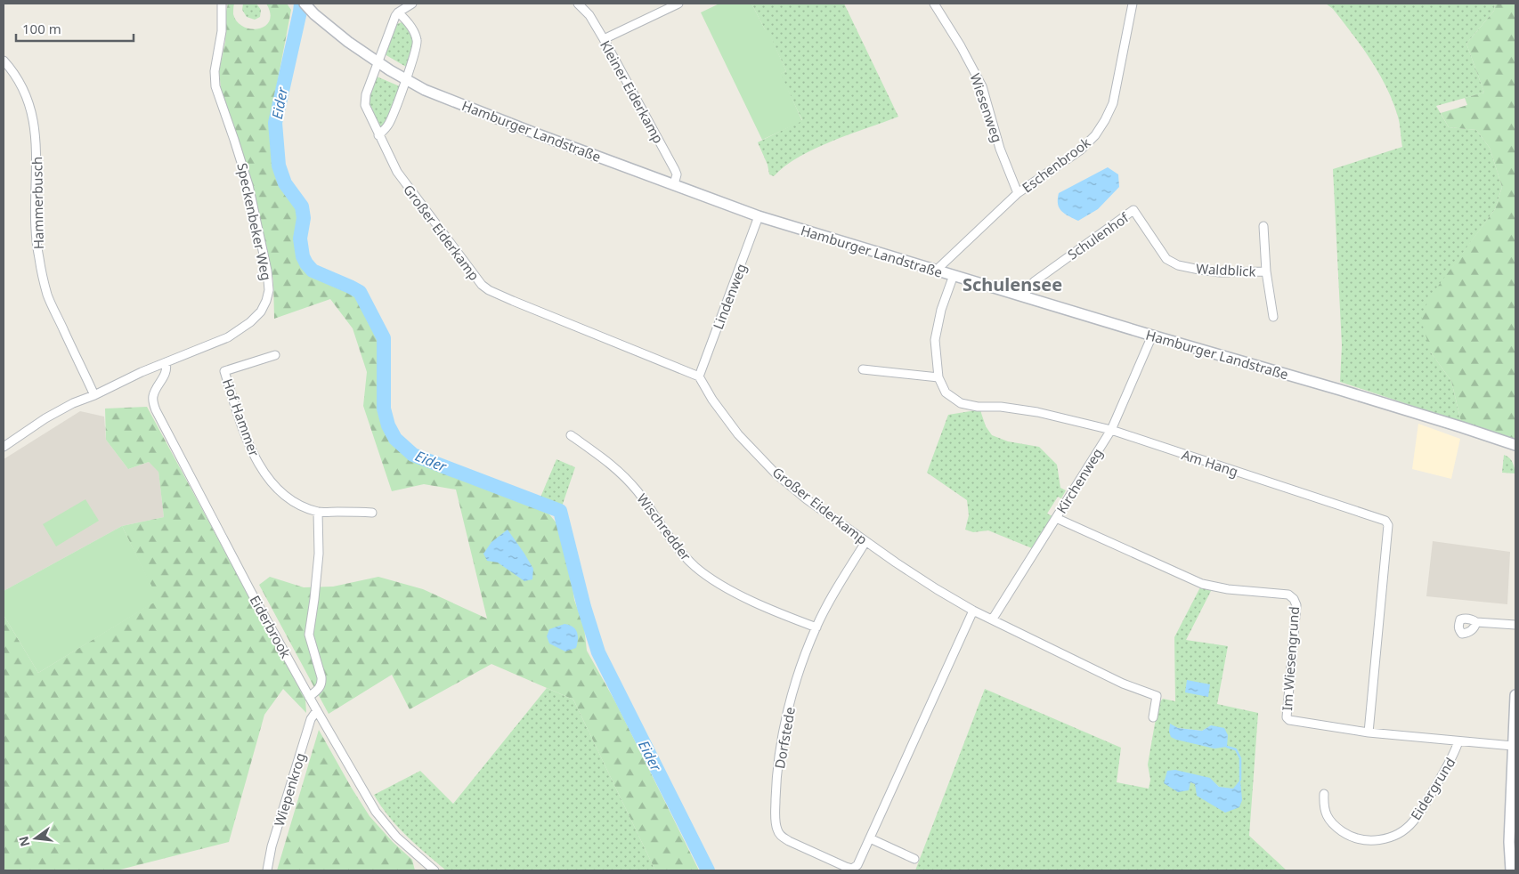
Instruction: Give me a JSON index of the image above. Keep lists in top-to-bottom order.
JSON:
{
  "streets": {
    "main road": ["Hamburger Landstraße"],
    "street": [
      "Kleiner Eiderkamp",
      "Wiesenweg",
      "Eschenbrook",
      "Hammerbusch",
      "Speckenbeker Weg",
      "Großer Eiderkamp",
      "Schulenhof",
      "Waldblick",
      "Lindenweg",
      "Hof Hammer",
      "Am Hang",
      "Kirchenweg",
      "Wischredder",
      "Eiderbrook",
      "Im Wiesengrund",
      "Dorfstede",
      "Eidergrund",
      "Wiepenkrog"
    ]
  },
  "crossings": [
    ["Kleiner Eiderkamp", "Hamburger Landstraße"],
    ["Wiesenweg", "Eschenbrook"],
    ["Hamburger Landstraße", "Eschenbrook"],
    ["Hamburger Landstraße", "Großer Eiderkamp"],
    ["Hamburger Landstraße", "Schulenhof"],
    ["Hamburger Landstraße", "Lindenweg"],
    ["Hamburger Landstraße", "Am Hang"],
    ["Hamburger Landstraße", "Kirchenweg"],
    ["Hammerbusch", "Speckenbeker Weg"],
    ["Speckenbeker Weg", "Eiderbrook"],
    ["Großer Eiderkamp", "Lindenweg"],
    ["Großer Eiderkamp", "Kirchenweg"],
    ["Großer Eiderkamp", "Dorfstede"],
    ["Schulenhof", "Waldblick"],
    ["Am Hang", "Kirchenweg"],
    ["Am Hang", "Im Wiesengrund"],
    ["Kirchenweg", "Im Wiesengrund"],
    ["Wischredder", "Dorfstede"],
    ["Eiderbrook", "Wiepenkrog"],
    ["Im Wiesengrund", "Eidergrund"]
  ],
  "districts": ["Schulensee"],
  "water": ["Eider"],
  "scale_bar": "100 m",
  "north": "left"
}
